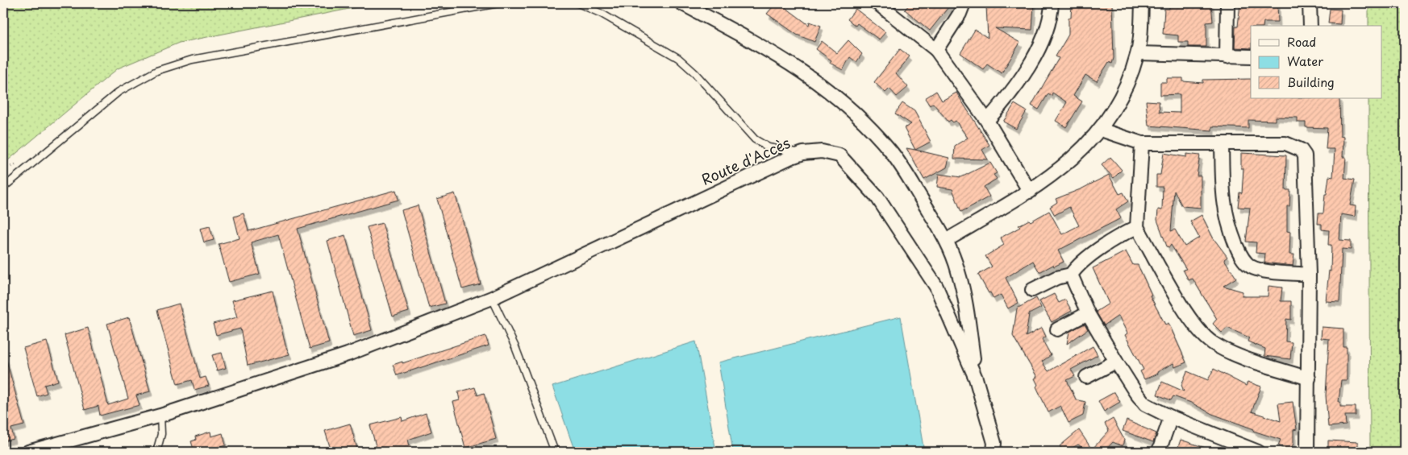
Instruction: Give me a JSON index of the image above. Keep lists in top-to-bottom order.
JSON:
{
  "streets": {
    "street": ["Route d'Accès"]
  },
  "legend": ["Road", "Water", "Building"]
}
